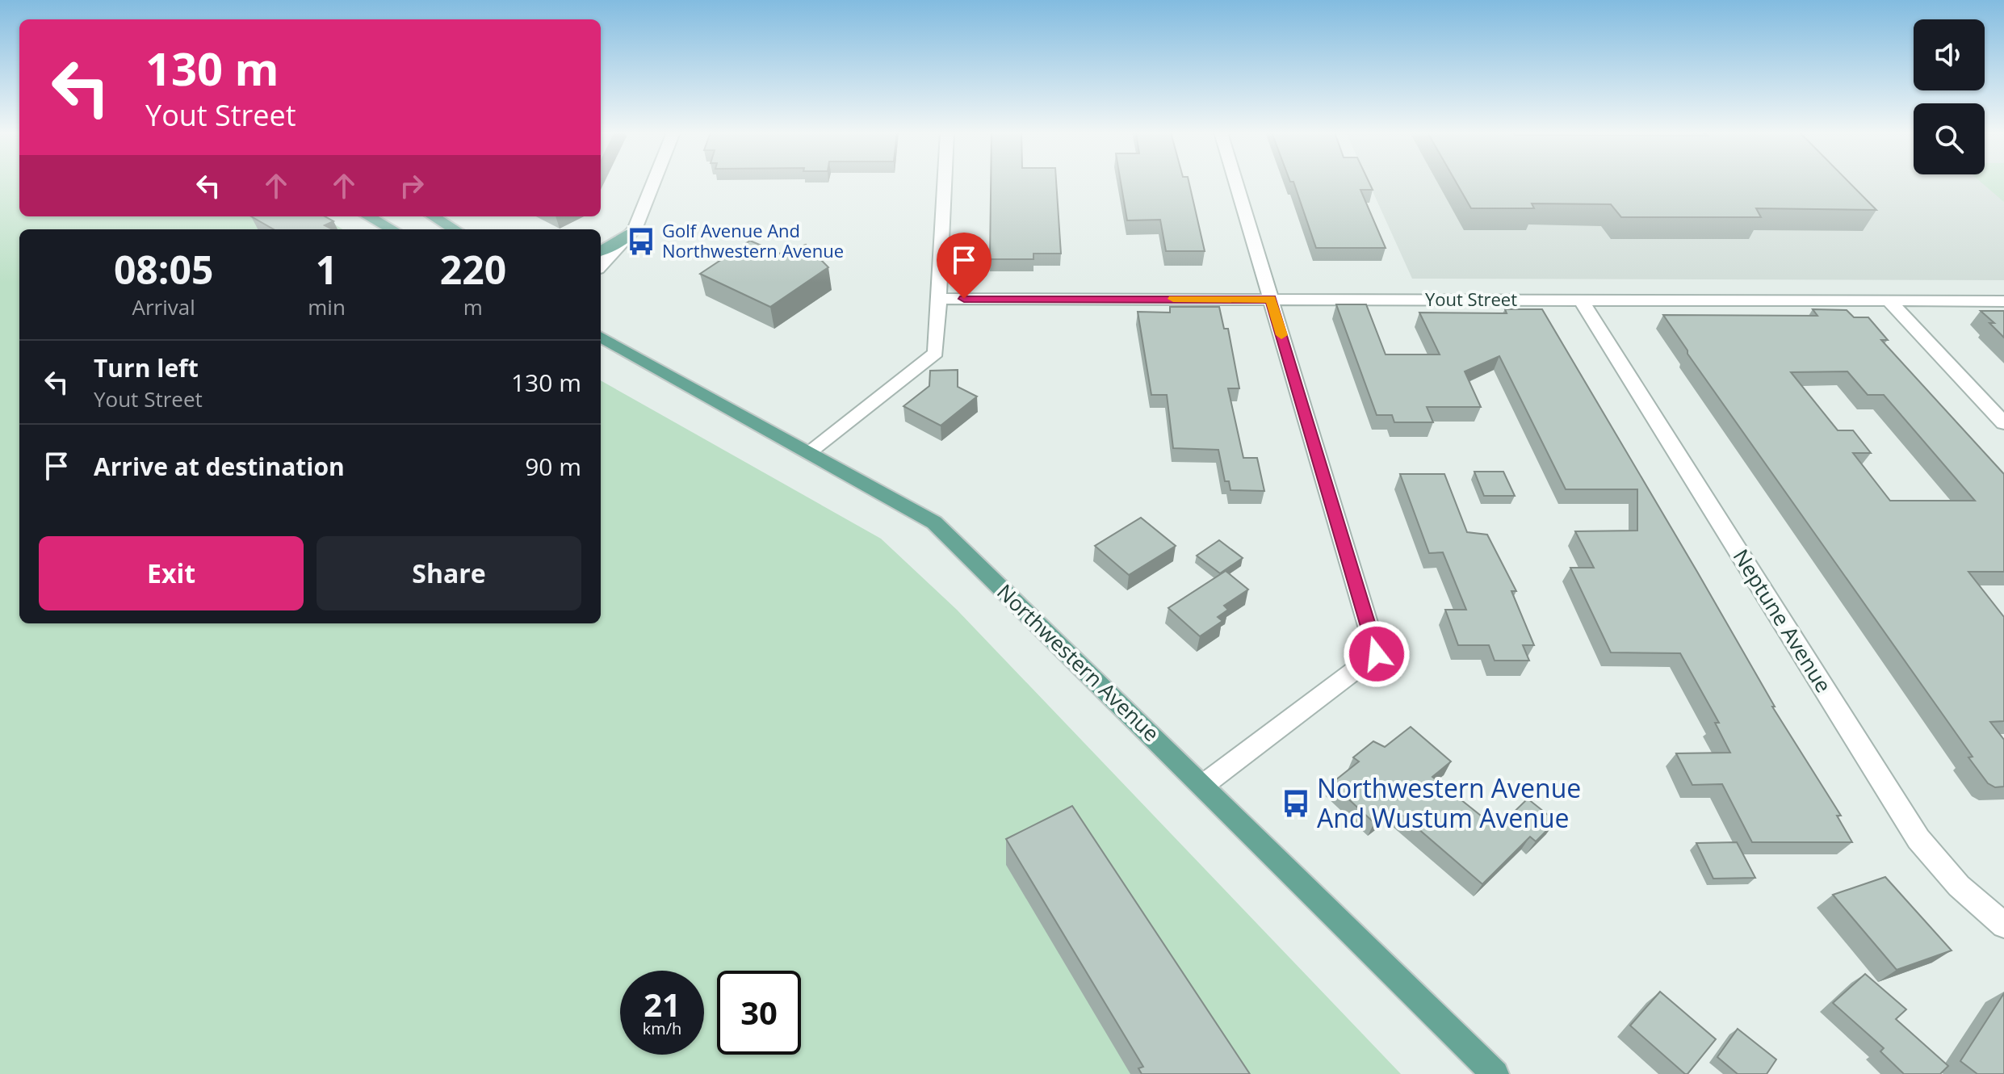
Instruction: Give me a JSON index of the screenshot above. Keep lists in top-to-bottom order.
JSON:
{
  "streets": {
    "main road": ["Northwestern Avenue"],
    "street": ["Yout Street", "Neptune Avenue"]
  },
  "crossings": [
    ["Yout Street", "Neptune Avenue"]
  ],
  "places": {
    "bus stop": ["Golf Avenue And Northwestern Avenue", "Northwestern Avenue And Wustum Avenue"]
  },
  "page": {
    "turn": ["130 m", "Yout Street"],
    "eta": [
      "08:05",
      "Arrival",
      "1",
      "min",
      "220",
      "m"
    ],
    "list": [
      {
        "name": "Turn left",
        "note": "Yout Street",
        "value": "130 m"
      },
      {
        "name": "Arrive at destination",
        "value": "90 m"
      }
    ],
    "buttons": ["Exit", "Share"],
    "speed": "21 km/h",
    "limit": "30"
  }
}
